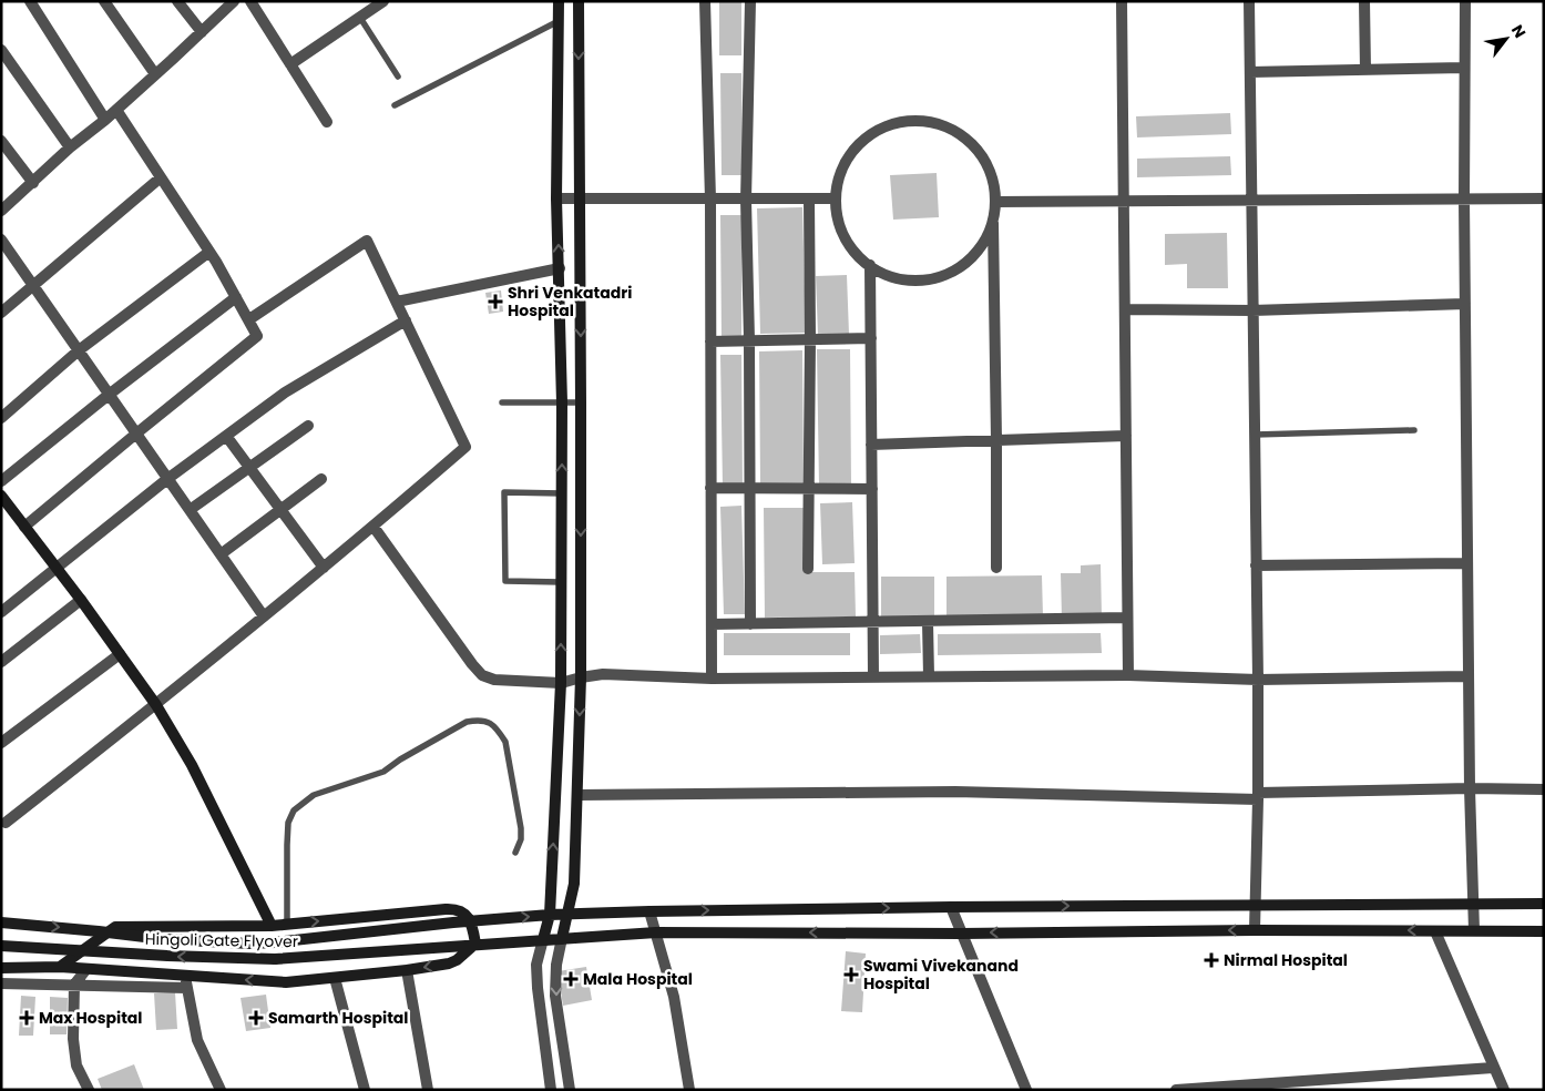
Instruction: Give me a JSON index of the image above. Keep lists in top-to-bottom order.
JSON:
{
  "streets": {
    "main road": ["Hingoli Gate Flyover"]
  },
  "places": {
    "health": [
      "Shri Venkatadri Hospital",
      "Nirmal Hospital",
      "Swami Vivekanand Hospital",
      "Mala Hospital",
      "Max Hospital",
      "Samarth Hospital"
    ]
  },
  "north": "top right"
}
